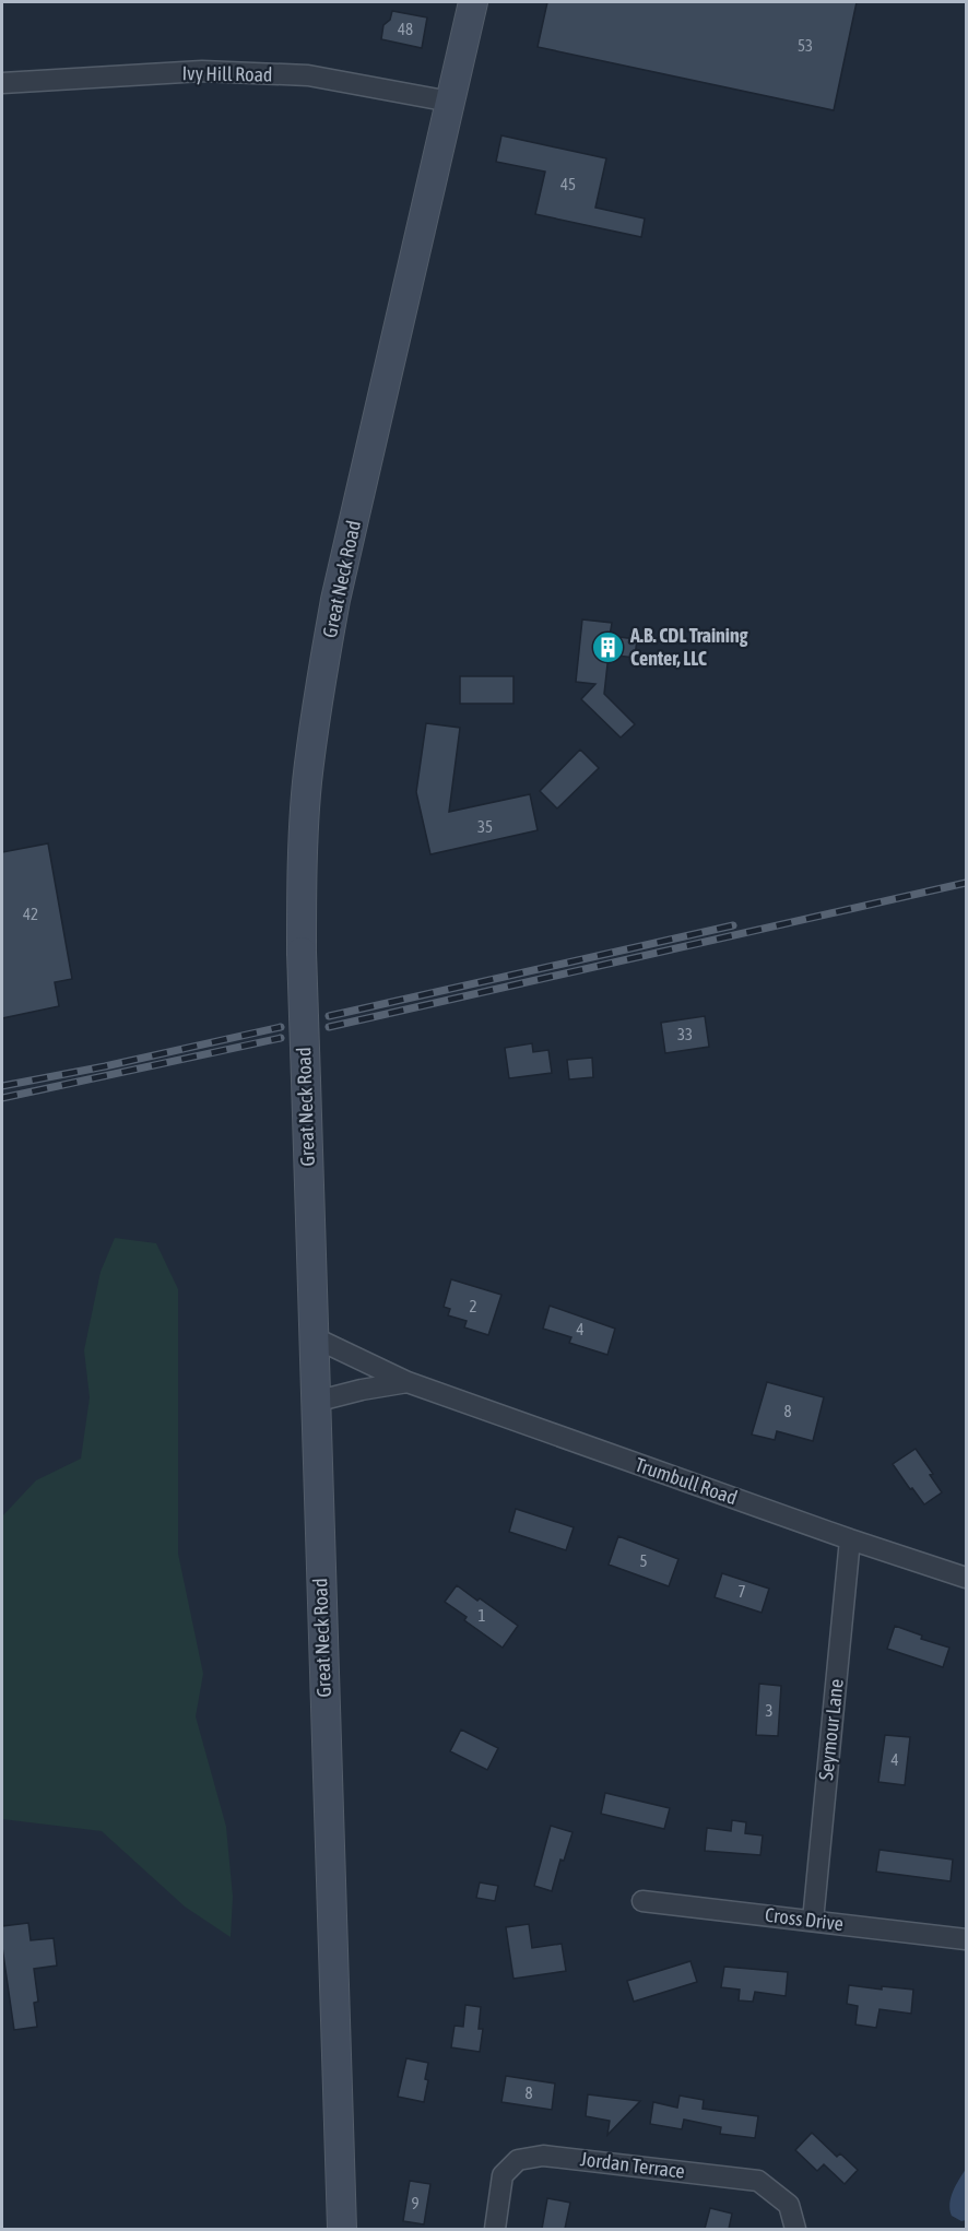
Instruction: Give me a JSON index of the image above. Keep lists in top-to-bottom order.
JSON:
{
  "streets": {
    "main road": ["Great Neck Road"],
    "street": [
      "Ivy Hill Road",
      "Trumbull Road",
      "Seymour Lane",
      "Cross Drive",
      "Jordan Terrace"
    ]
  },
  "crossings": [
    ["Ivy Hill Road", "Great Neck Road"],
    ["Great Neck Road", "Trumbull Road"],
    ["Trumbull Road", "Seymour Lane"],
    ["Seymour Lane", "Cross Drive"]
  ],
  "places": {
    "building": ["A.B. CDL Training Center, LLC"]
  },
  "house_numbers": [
    "48",
    "53",
    "45",
    "35",
    "42",
    "33",
    "2",
    "4",
    "8",
    "5",
    "7",
    "1",
    "3",
    "4",
    "8",
    "9"
  ]
}
